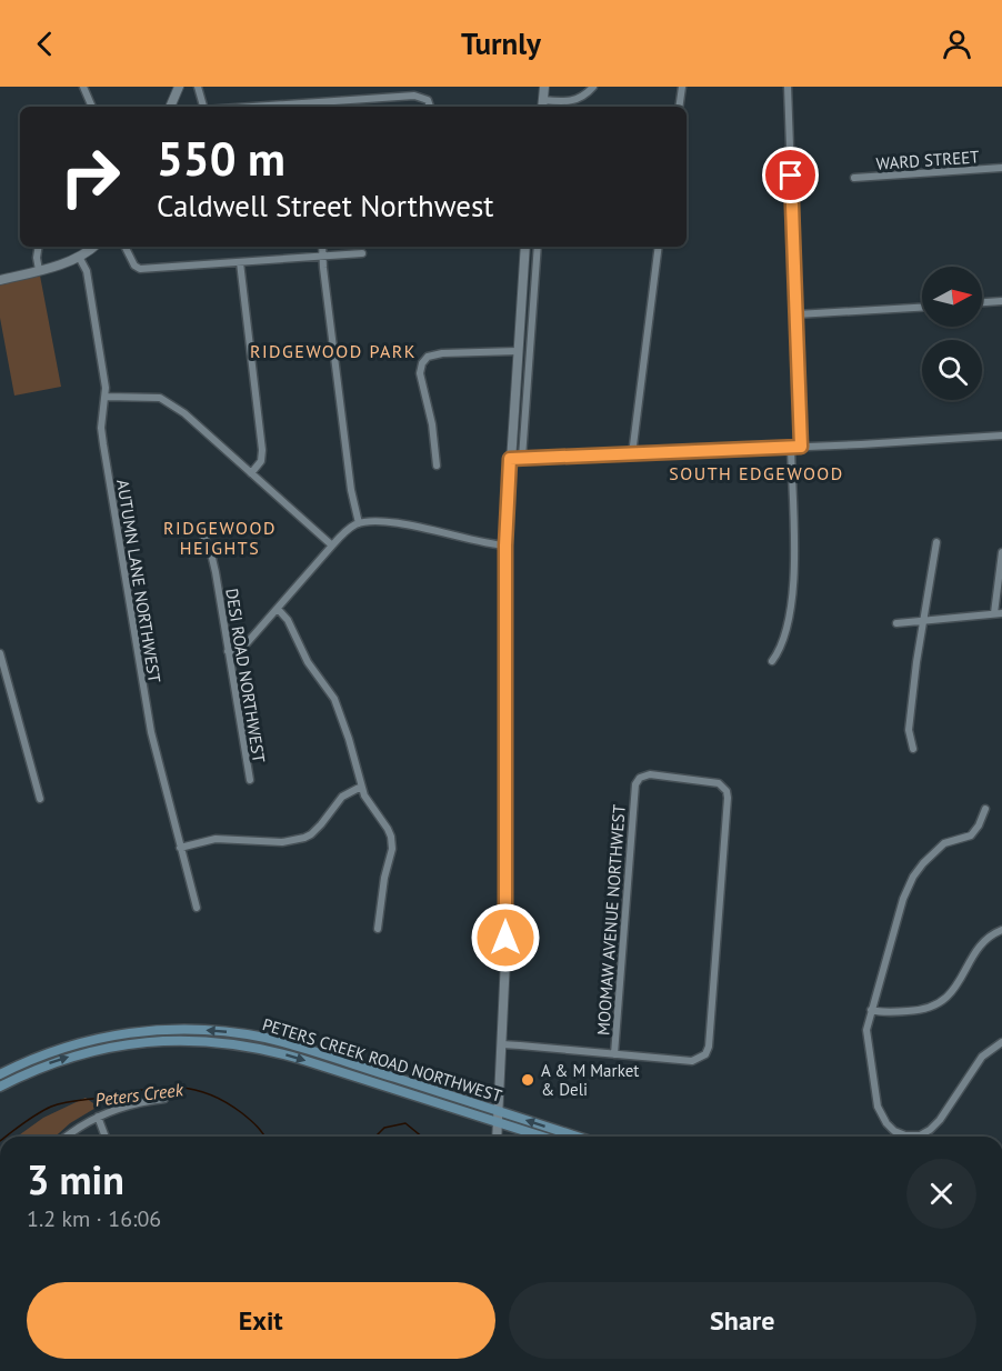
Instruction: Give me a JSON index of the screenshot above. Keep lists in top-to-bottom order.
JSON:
{
  "streets": {
    "main road": ["PETERS CREEK ROAD NORTHWEST"],
    "street": [
      "WARD STREET",
      "AUTUMN LANE NORTHWEST",
      "DESI ROAD NORTHWEST",
      "MOOMAW AVENUE NORTHWEST"
    ]
  },
  "districts": ["RIDGEWOOD PARK", "SOUTH EDGEWOOD", "RIDGEWOOD HEIGHTS"],
  "water": ["Peters Creek"],
  "places": ["A & M Market & Deli"],
  "north": "right",
  "page": {
    "header": "Turnly",
    "turn": ["550 m", "Caldwell Street Northwest"],
    "heading": ["3 min", "1.2 km · 16:06"],
    "buttons": ["Exit", "Share"]
  }
}
